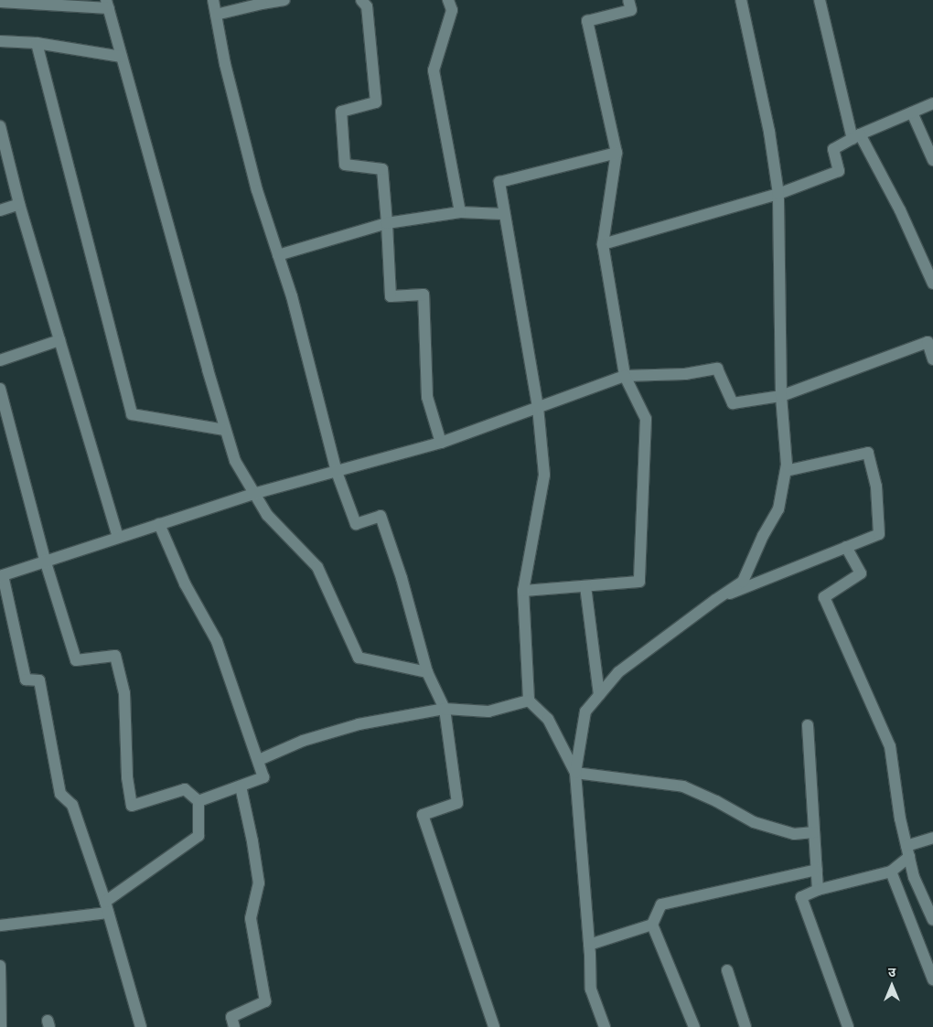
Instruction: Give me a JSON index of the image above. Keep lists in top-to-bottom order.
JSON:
{
  "north": "top"
}
